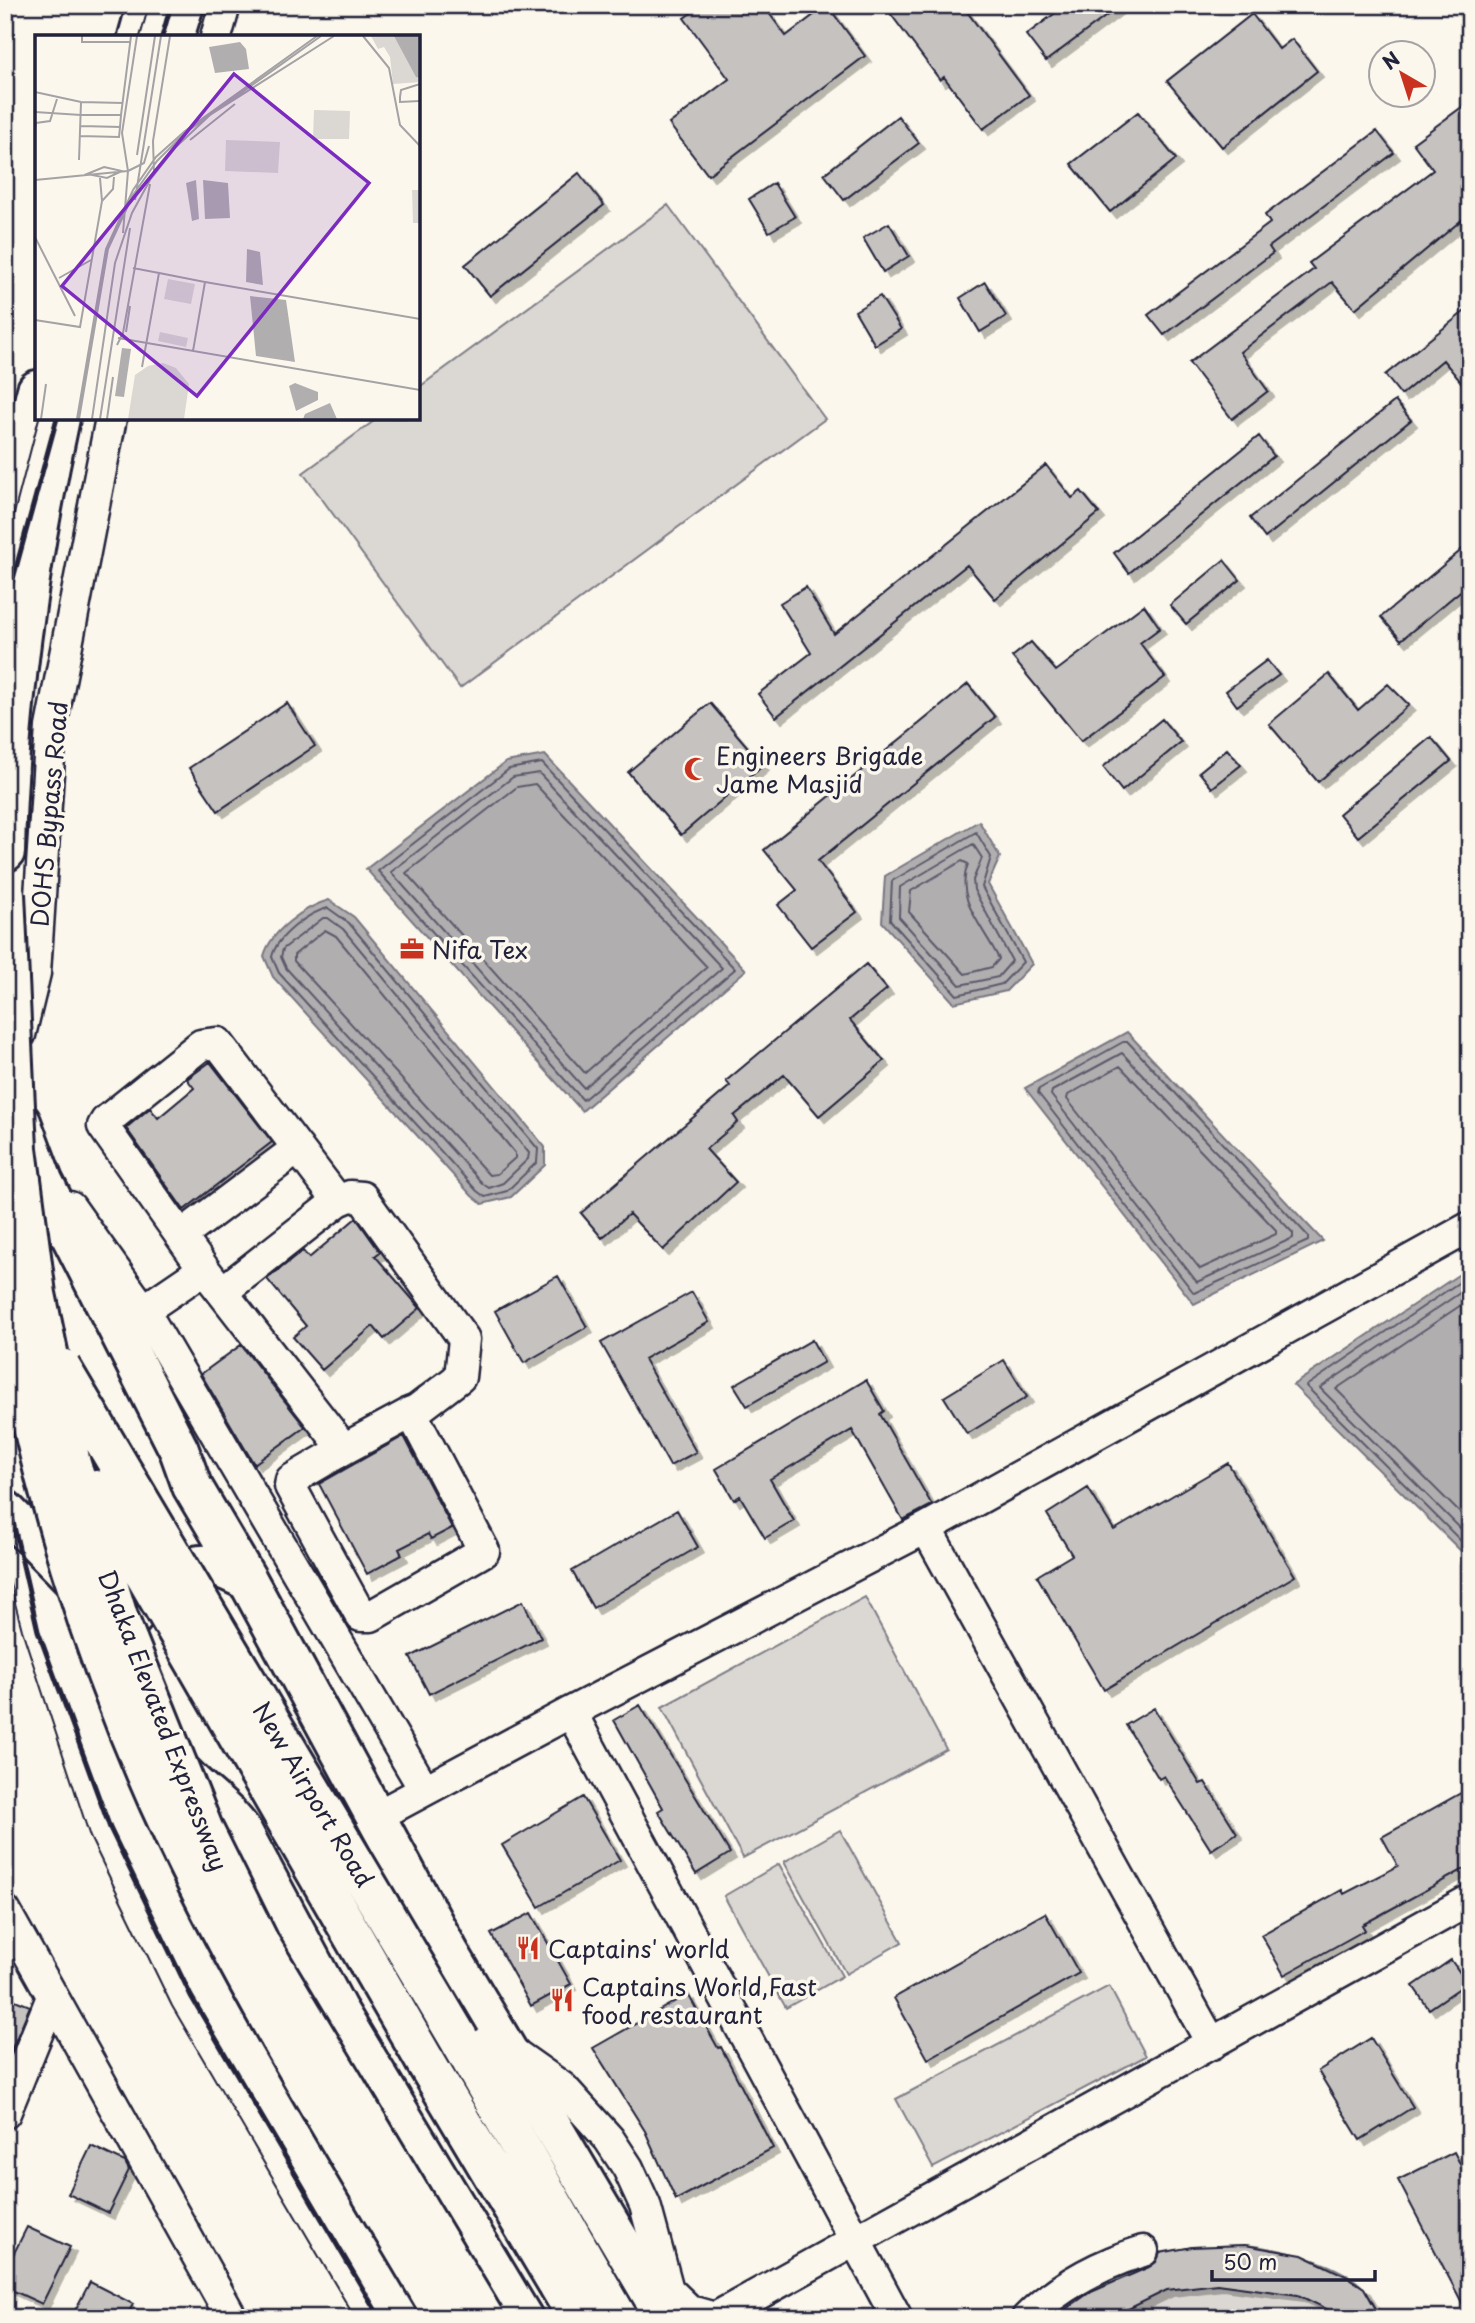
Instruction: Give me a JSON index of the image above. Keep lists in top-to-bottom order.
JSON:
{
  "streets": {
    "main road": ["Dhaka Elevated Expressway", "New Airport Road"],
    "street": ["DOHS Bypass Road"]
  },
  "places": {
    "mosque": ["Engineers Brigade Jame Masjid"],
    "office": ["Nifa Tex"],
    "restaurant": ["Captains' world", "Captains World,Fast food restaurant"]
  },
  "scale_bar": "50 m",
  "north": "top left"
}
